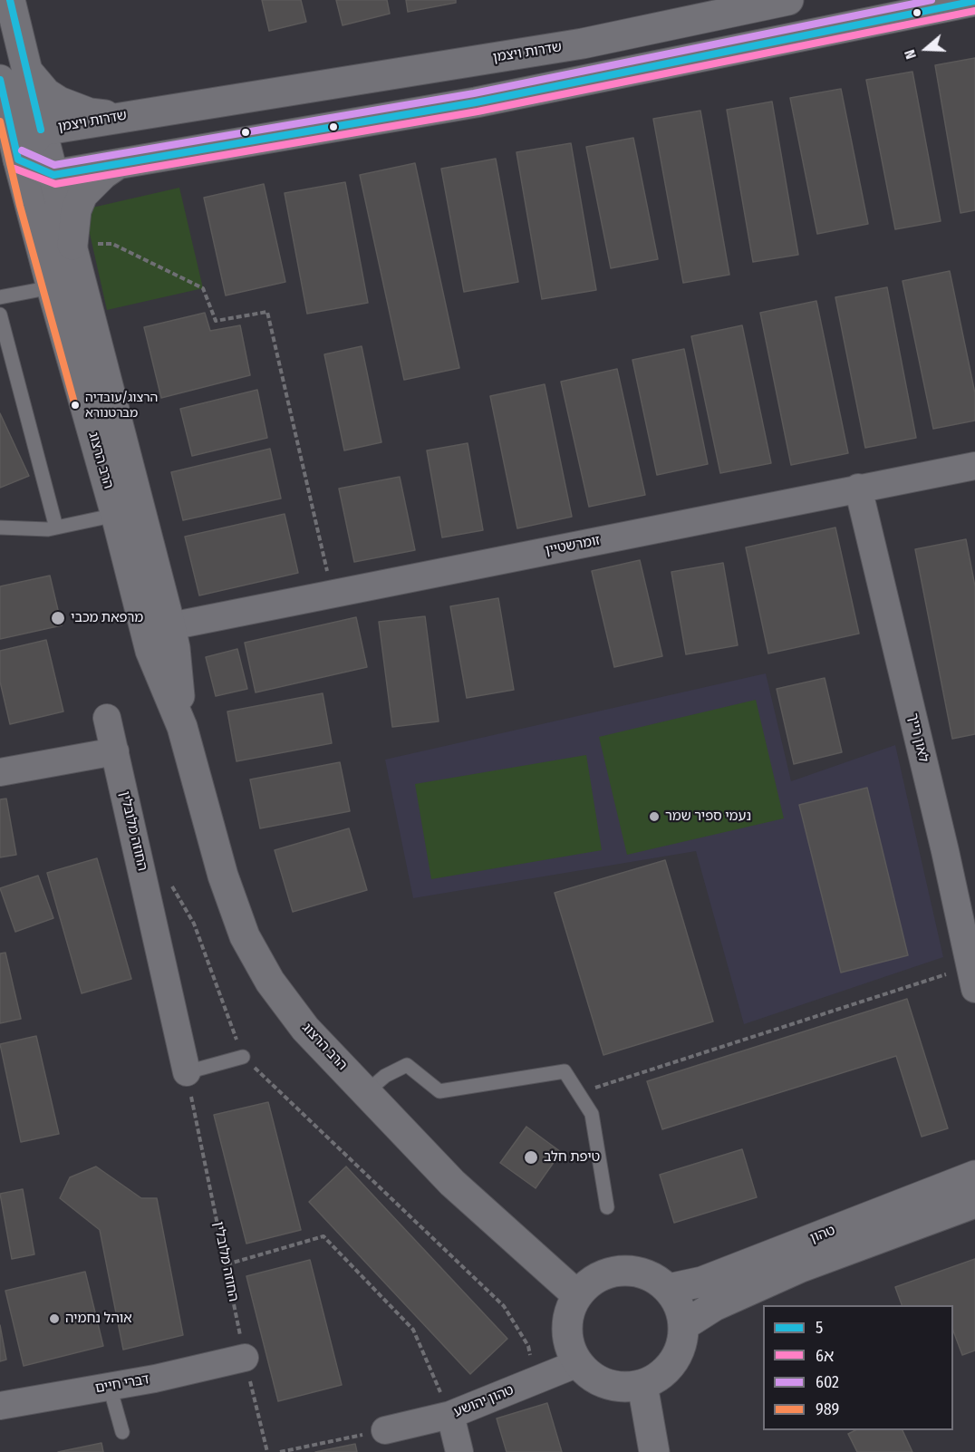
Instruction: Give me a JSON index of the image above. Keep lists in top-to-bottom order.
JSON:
{
  "streets": {
    "street": [
      "שדרות ויצמן",
      "הרב הרצוג",
      "זומרשטיין",
      "לאון רייך",
      "החוזה מלובלין",
      "טהון",
      "דברי חיים",
      "טהון יהושע"
    ]
  },
  "crossings": [
    ["שדרות ויצמן", "הרב הרצוג"],
    ["הרב הרצוג", "זומרשטיין"],
    ["הרב הרצוג", "טהון"],
    ["הרב הרצוג", "טהון יהושע"],
    ["זומרשטיין", "לאון רייך"],
    ["החוזה מלובלין", "דברי חיים"],
    ["טהון", "טהון יהושע"]
  ],
  "places": [
    "הרצוג/עובדיה מברטנורא",
    "מרפאת מכבי",
    "נעמי ספיר שמר",
    "טיפת חלב",
    "אוהל נחמיה"
  ],
  "lines": [
    "transit line 5",
    "transit line 602",
    "transit line 6א",
    "transit line 989"
  ],
  "legend": [
    "5",
    "6א",
    "602",
    "989"
  ],
  "north": "left"
}
